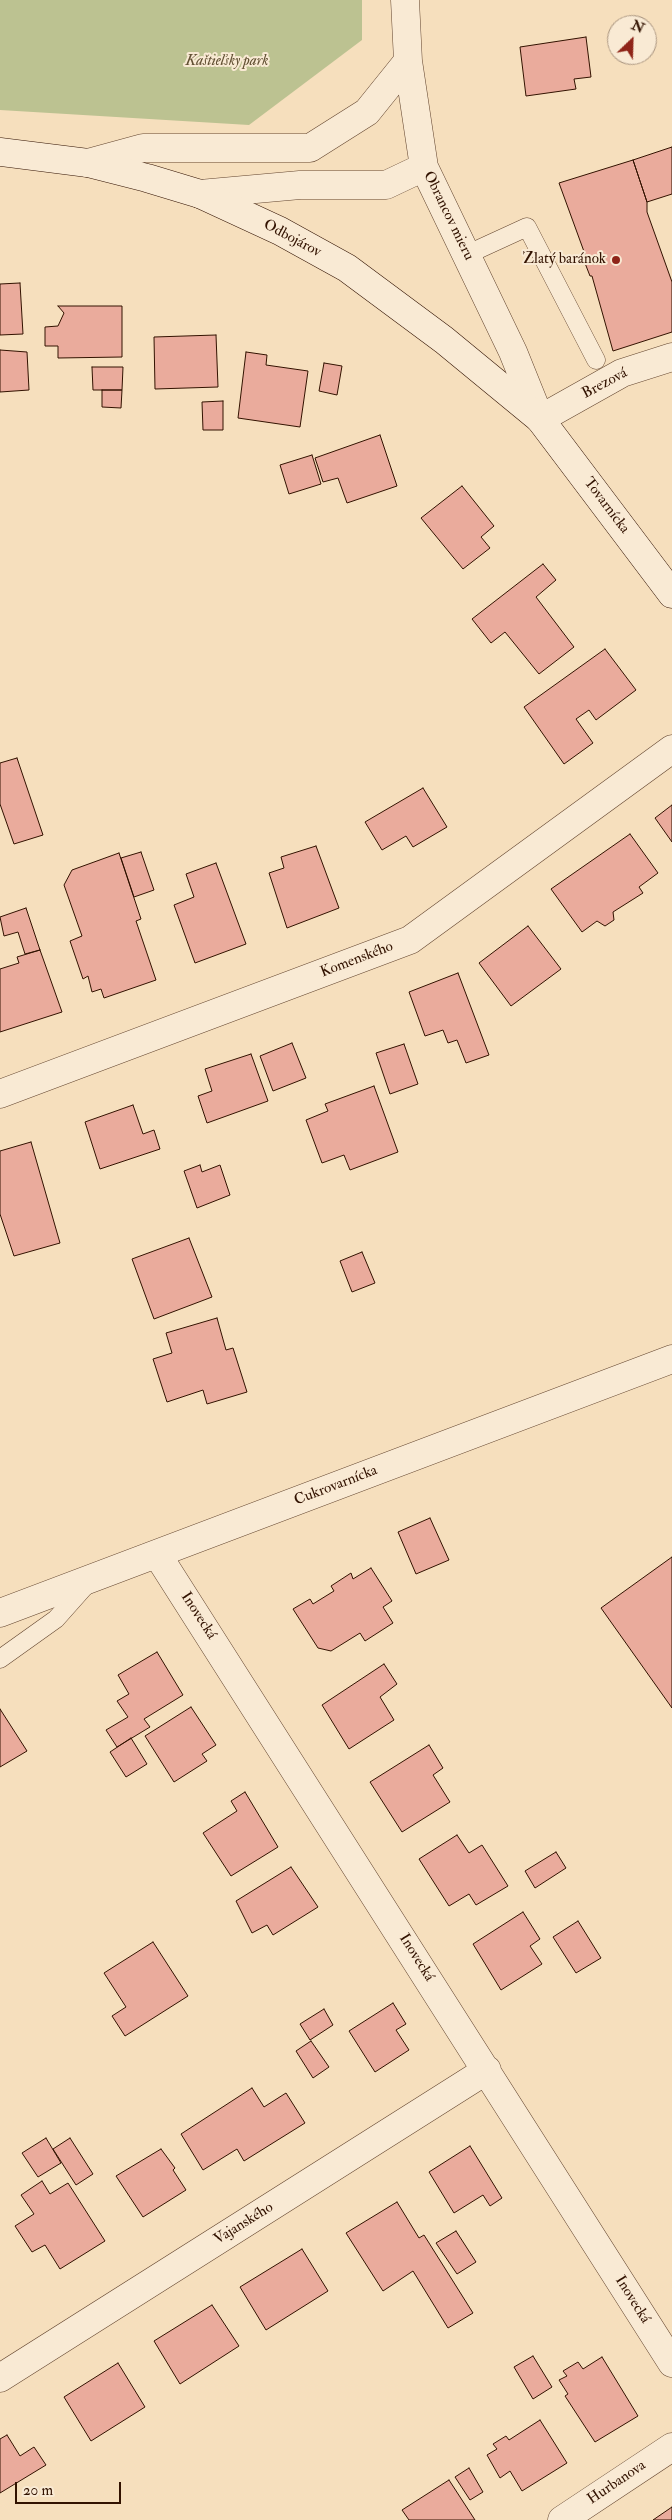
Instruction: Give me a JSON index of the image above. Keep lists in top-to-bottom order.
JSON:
{
  "streets": {
    "street": [
      "Obrancov mieru",
      "Odbojárov",
      "Brezová",
      "Tovarnícka",
      "Komenského",
      "Cukrovarnícka",
      "Inovecká",
      "Vajanského",
      "Hurbanova"
    ]
  },
  "crossings": [
    ["Obrancov mieru", "Odbojárov"],
    ["Obrancov mieru", "Brezová"],
    ["Obrancov mieru", "Tovarnícka"],
    ["Odbojárov", "Brezová"],
    ["Odbojárov", "Tovarnícka"],
    ["Brezová", "Tovarnícka"],
    ["Cukrovarnícka", "Inovecká"],
    ["Inovecká", "Vajanského"]
  ],
  "parks": ["Kaštieľsky park"],
  "places": ["Zlatý baránok"],
  "scale_bar": "20 m",
  "north": "top right"
}
